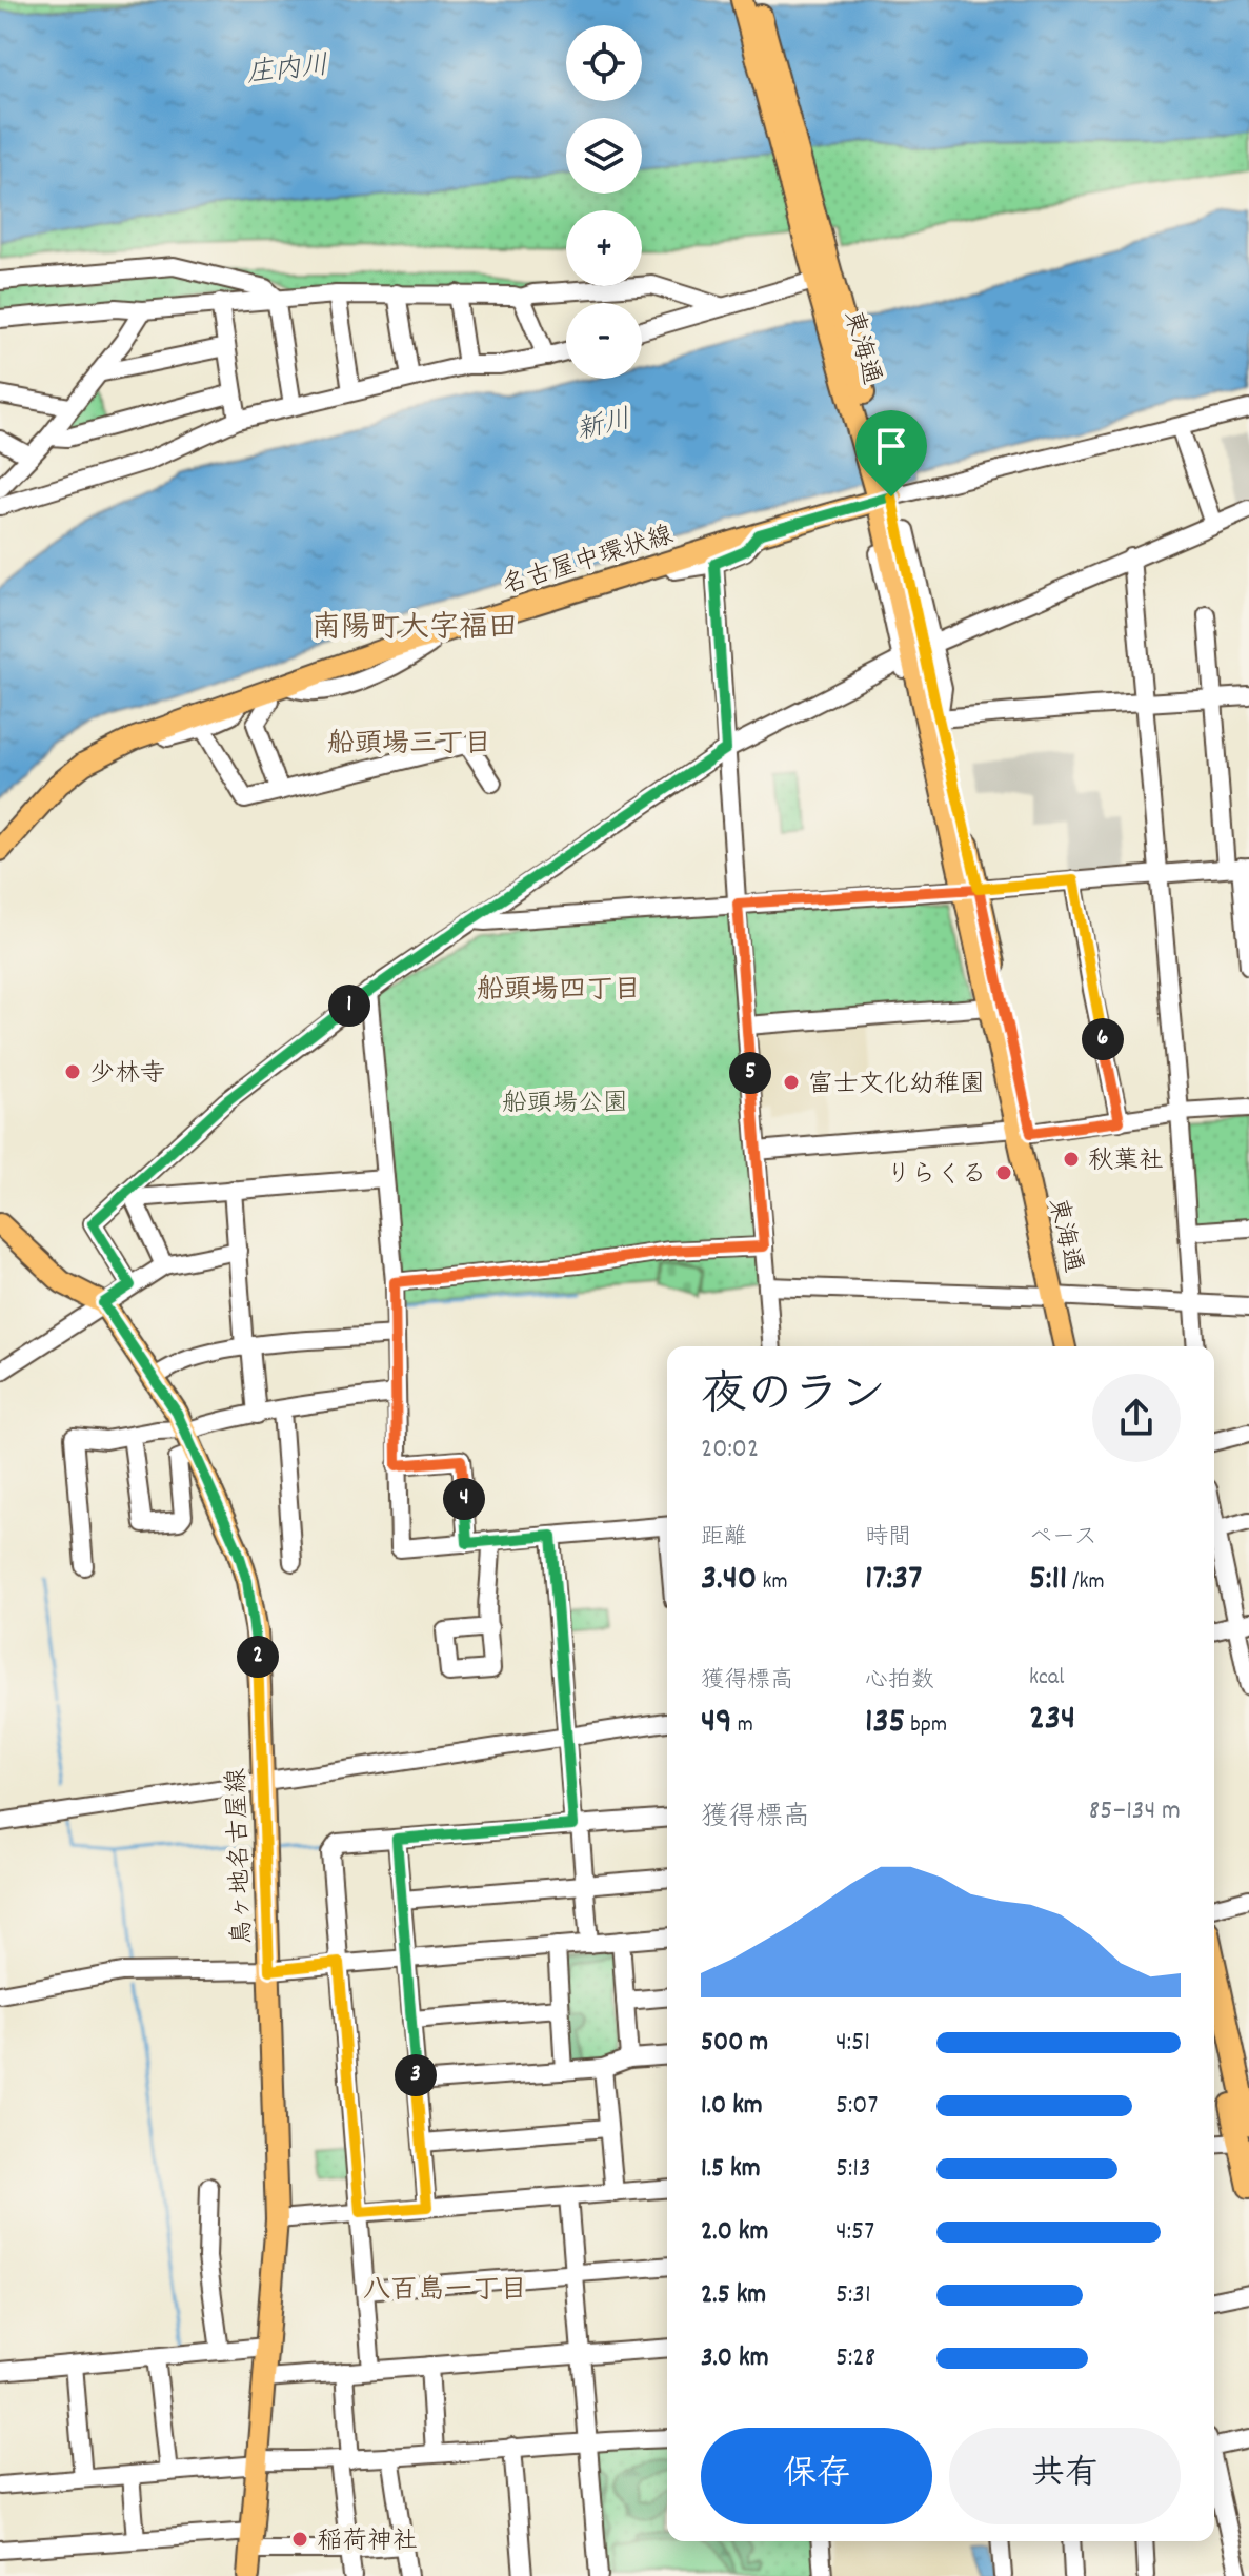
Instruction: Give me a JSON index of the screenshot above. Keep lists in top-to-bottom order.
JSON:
{
  "streets": {
    "main road": ["東海通", "名古屋中環状線", "鳥ヶ地名古屋線"]
  },
  "crossings": [
    ["東海通", "名古屋中環状線"]
  ],
  "districts": [
    "南陽町大字福田",
    "船頭場三丁目",
    "船頭場四丁目",
    "八百島一丁目"
  ],
  "water": ["庄内川", "新川"],
  "parks": ["船頭場公園"],
  "places": [
    "少林寺",
    "富士文化幼稚園",
    "秋葉社",
    "りらくる",
    "稲荷神社"
  ],
  "page": {
    "map_buttons": ["+", "−"],
    "pins": [
      "1",
      "6",
      "5",
      "4",
      "2",
      "3"
    ],
    "heading": ["夜のラン", "20:02"],
    "stats": [
      ["距離", "3.40 km"],
      ["時間", "17:37"],
      ["ペース", "5:11 /km"],
      ["獲得標高", "49 m"],
      ["心拍数", "135 bpm"],
      ["kcal", "234"]
    ],
    "chart": ["獲得標高", "85–134 m"],
    "list": [
      {
        "name": "500 m",
        "note": "4:51"
      },
      {
        "name": "1.0 km",
        "note": "5:07"
      },
      {
        "name": "1.5 km",
        "note": "5:13"
      },
      {
        "name": "2.0 km",
        "note": "4:57"
      },
      {
        "name": "2.5 km",
        "note": "5:31"
      },
      {
        "name": "3.0 km",
        "note": "5:28"
      }
    ],
    "buttons": ["保存", "共有"]
  }
}
